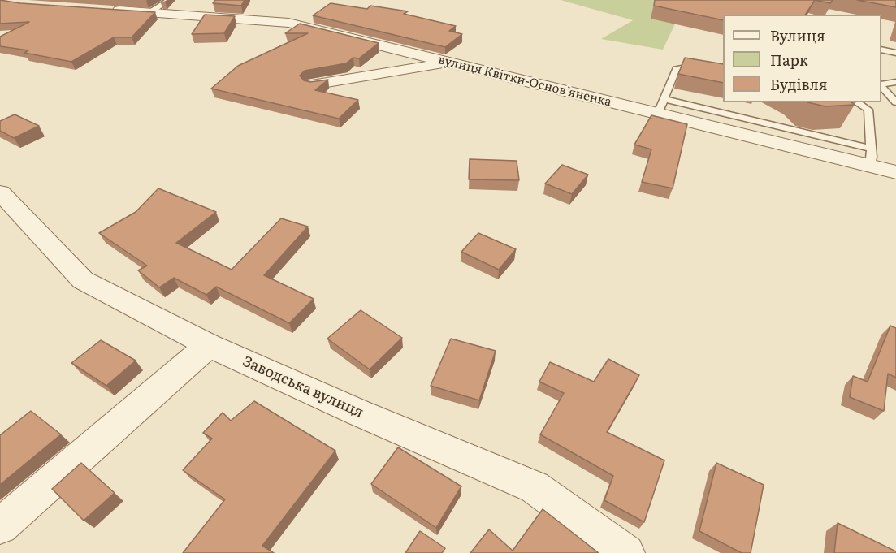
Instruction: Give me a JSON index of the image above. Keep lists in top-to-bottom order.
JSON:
{
  "streets": {
    "street": ["вулиця Квітки-Основʼяненка", "Заводська вулиця"]
  },
  "legend": ["Вулиця", "Парк", "Будівля"]
}
